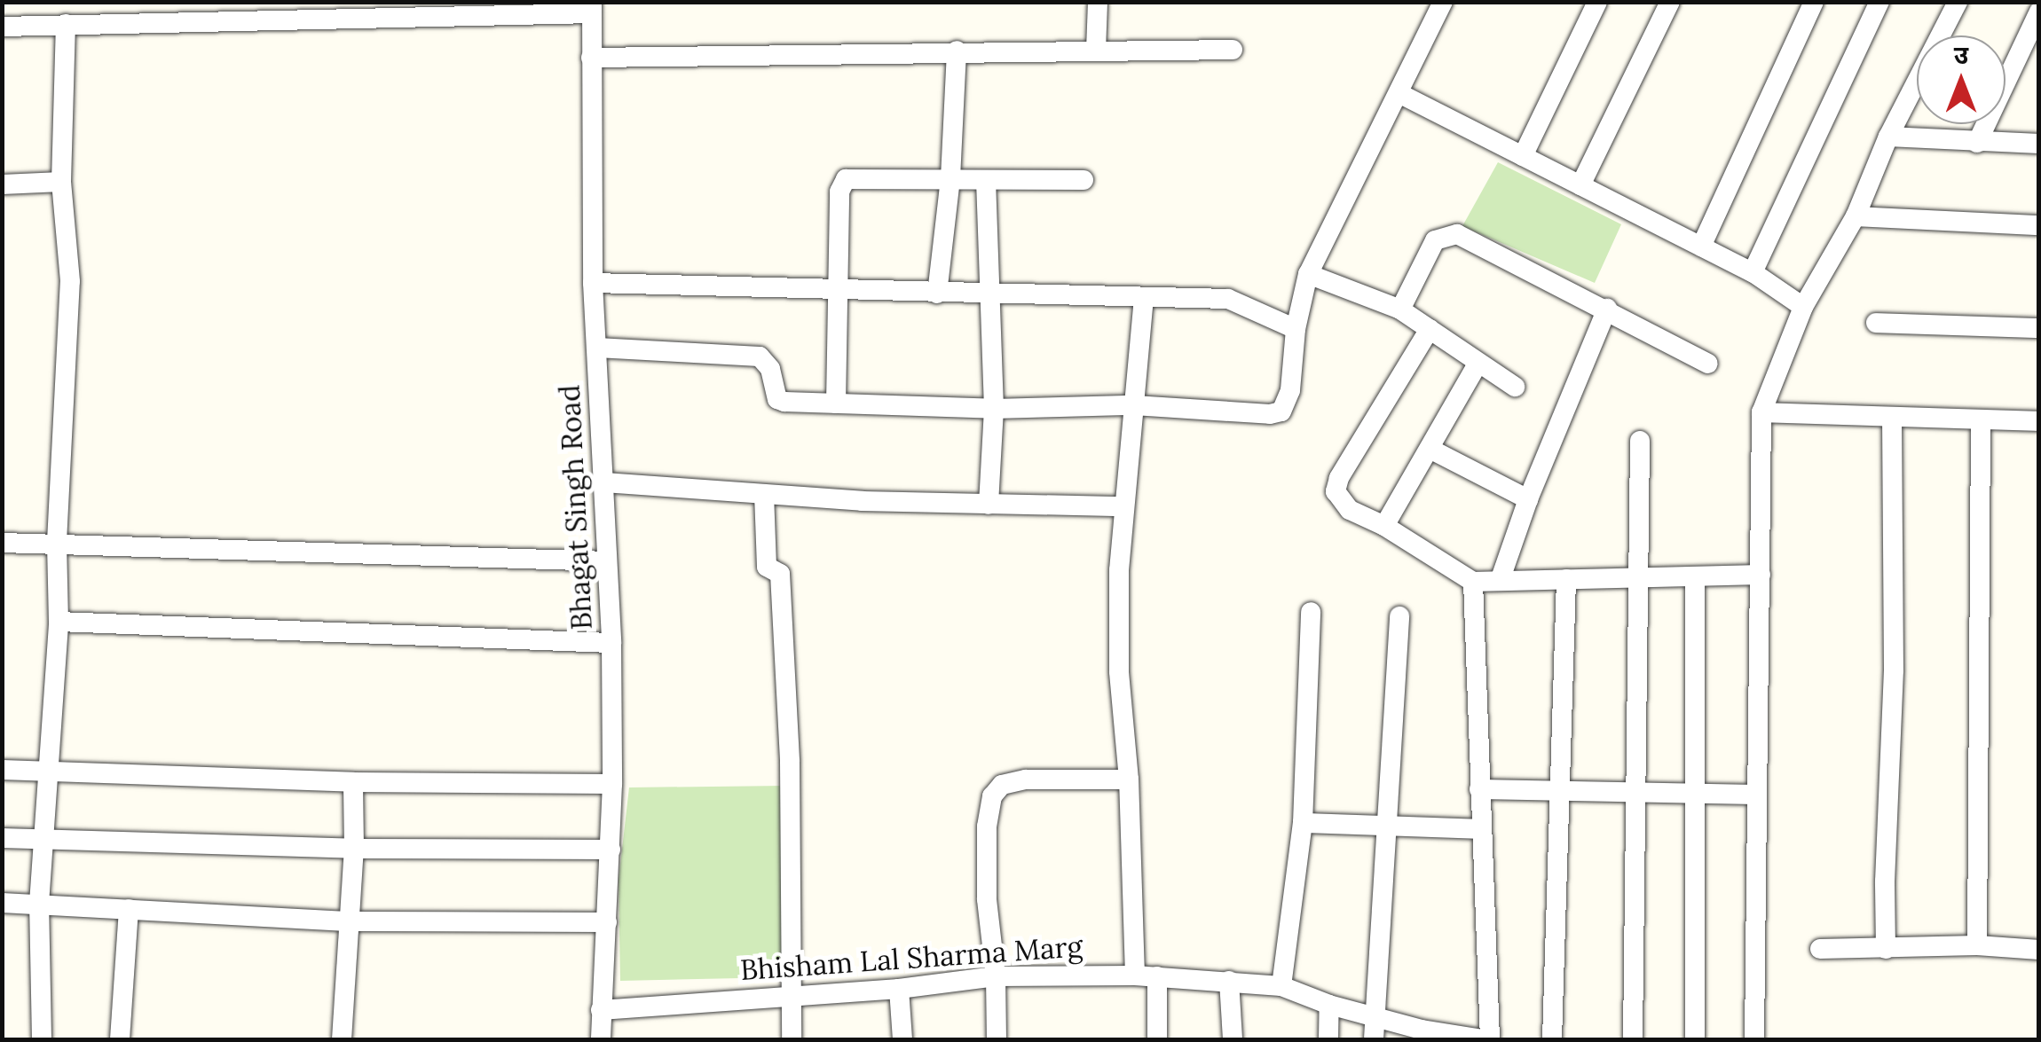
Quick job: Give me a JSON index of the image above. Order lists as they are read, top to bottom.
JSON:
{
  "streets": {
    "street": ["Bhagat Singh Road", "Bhisham Lal Sharma Marg"]
  },
  "crossings": [
    ["Bhagat Singh Road", "Bhisham Lal Sharma Marg"]
  ],
  "north": "top"
}
